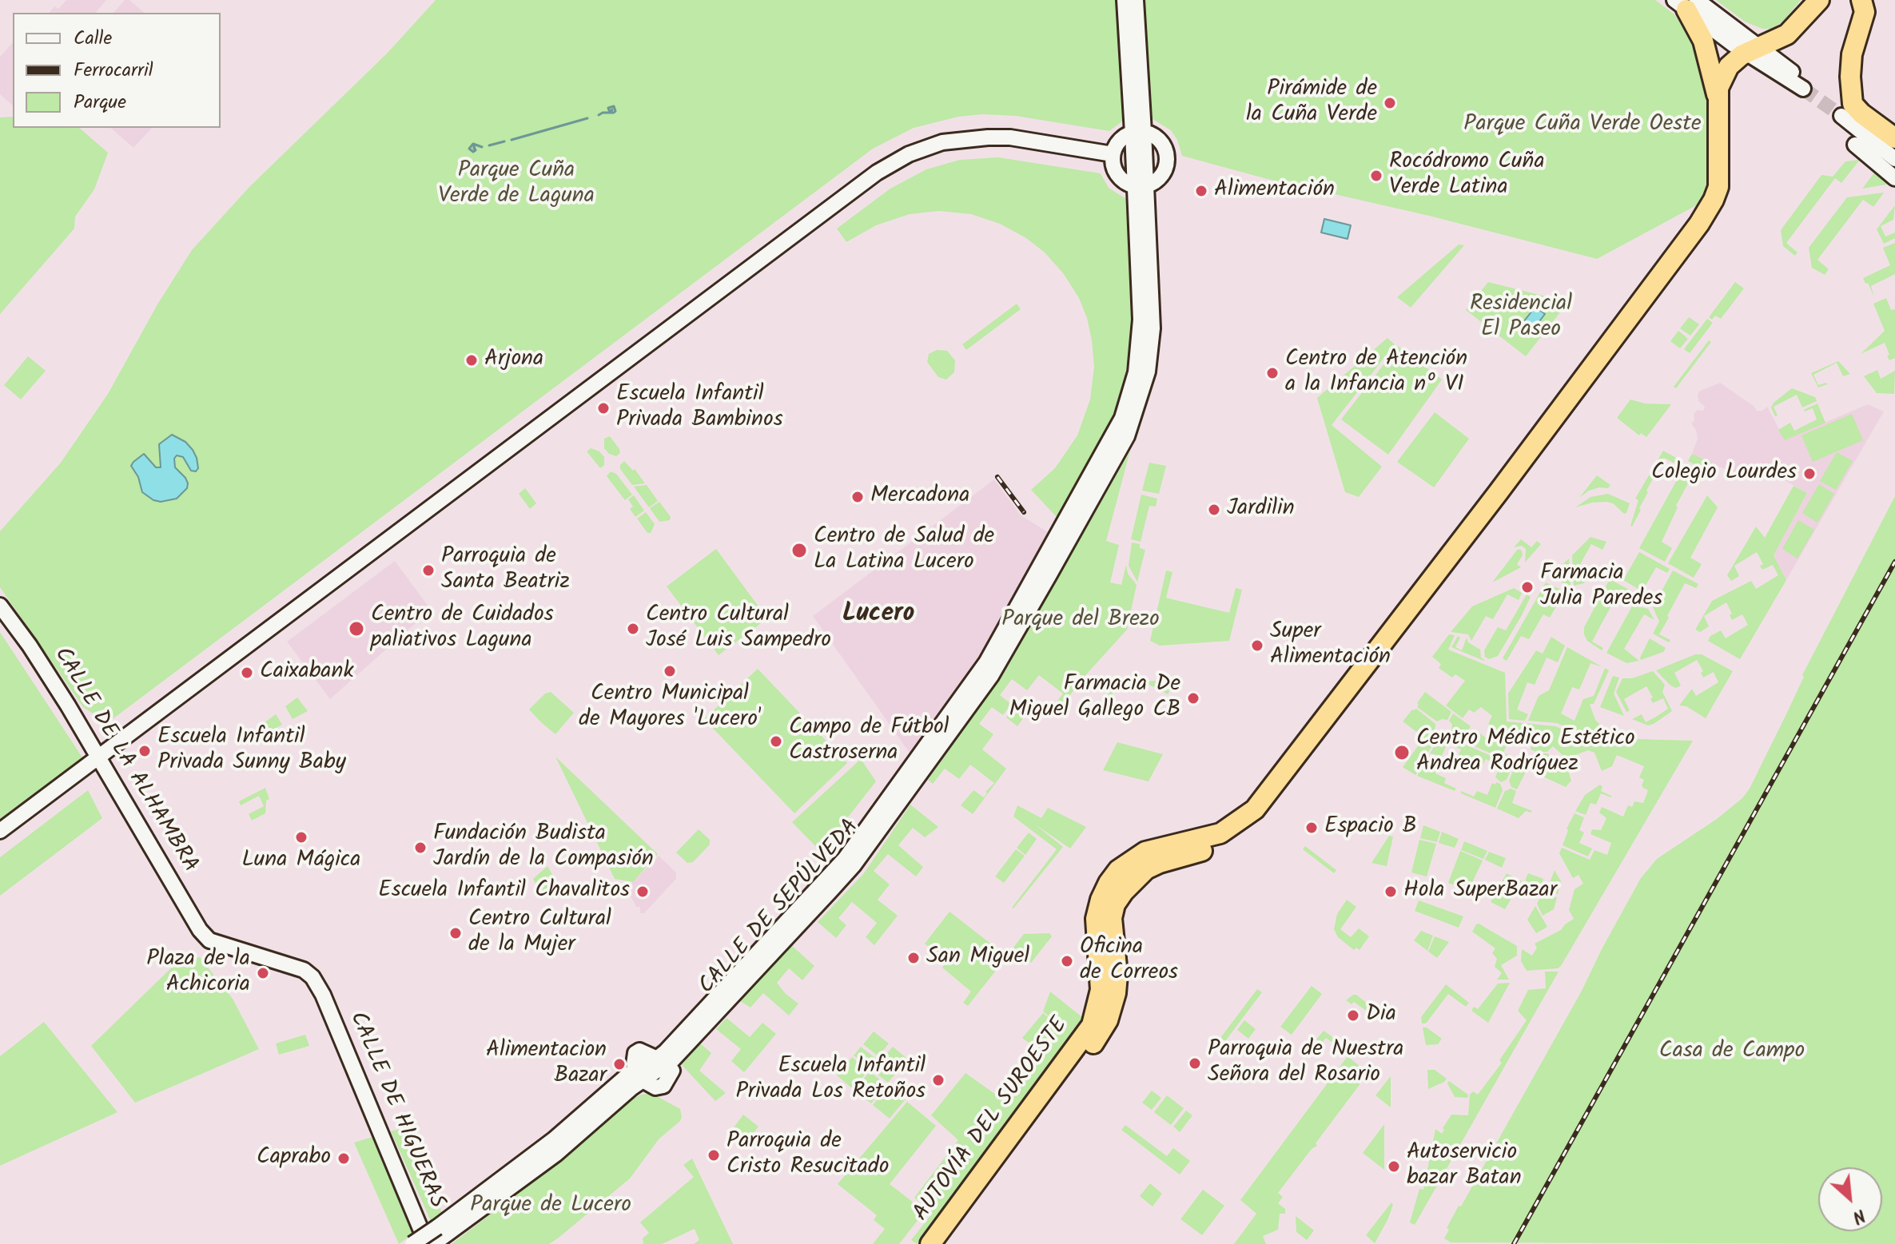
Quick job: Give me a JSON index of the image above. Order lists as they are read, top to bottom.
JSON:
{
  "streets": {
    "highway": ["AUTOVÍA DEL SUROESTE"],
    "street": ["CALLE DE LA ALHAMBRA", "CALLE DE SEPÚLVEDA", "CALLE DE HIGUERAS"]
  },
  "crossings": [
    ["CALLE DE LA ALHAMBRA", "CALLE DE HIGUERAS"]
  ],
  "districts": ["Lucero"],
  "parks": [
    "Parque Cuña Verde Oeste",
    "Parque Cuña Verde de Laguna",
    "Residencial El Paseo",
    "Parque del Brezo",
    "Casa de Campo",
    "Parque de Lucero"
  ],
  "places": [
    "Pirámide de la Cuña Verde",
    "Rocódromo Cuña Verde Latina",
    "Alimentación",
    "Arjona",
    "Centro de Atención a la Infancia nº VI",
    "Escuela Infantil Privada Bambinos",
    "Colegio Lourdes",
    "Mercadona",
    "Jardilin",
    "Centro de Salud de La Latina Lucero",
    "Parroquia de Santa Beatriz",
    "Farmacia Julia Paredes",
    "Centro de Cuidados paliativos Laguna",
    "Centro Cultural José Luis Sampedro",
    "Super Alimentación",
    "Centro Municipal de Mayores 'Lucero'",
    "Caixabank",
    "Farmacia De Miguel Gallego CB",
    "Campo de Fútbol Castroserna",
    "Escuela Infantil Privada Sunny Baby",
    "Centro Médico Estético Andrea Rodríguez",
    "Espacio B",
    "Luna Mágica",
    "Fundación Budista Jardín de la Compasión",
    "Escuela Infantil Chavalitos",
    "Hola SuperBazar",
    "Centro Cultural de la Mujer",
    "San Miguel",
    "Oficina de Correos",
    "Plaza de la Achicoria",
    "Dia",
    "Parroquia de Nuestra Señora del Rosario",
    "Alimentacion Bazar",
    "Escuela Infantil Privada Los Retoños",
    "Parroquia de Cristo Resucitado",
    "Caprabo",
    "Autoservicio bazar Batan"
  ],
  "legend": ["Calle", "Ferrocarril", "Parque"],
  "north": "bottom right"
}
